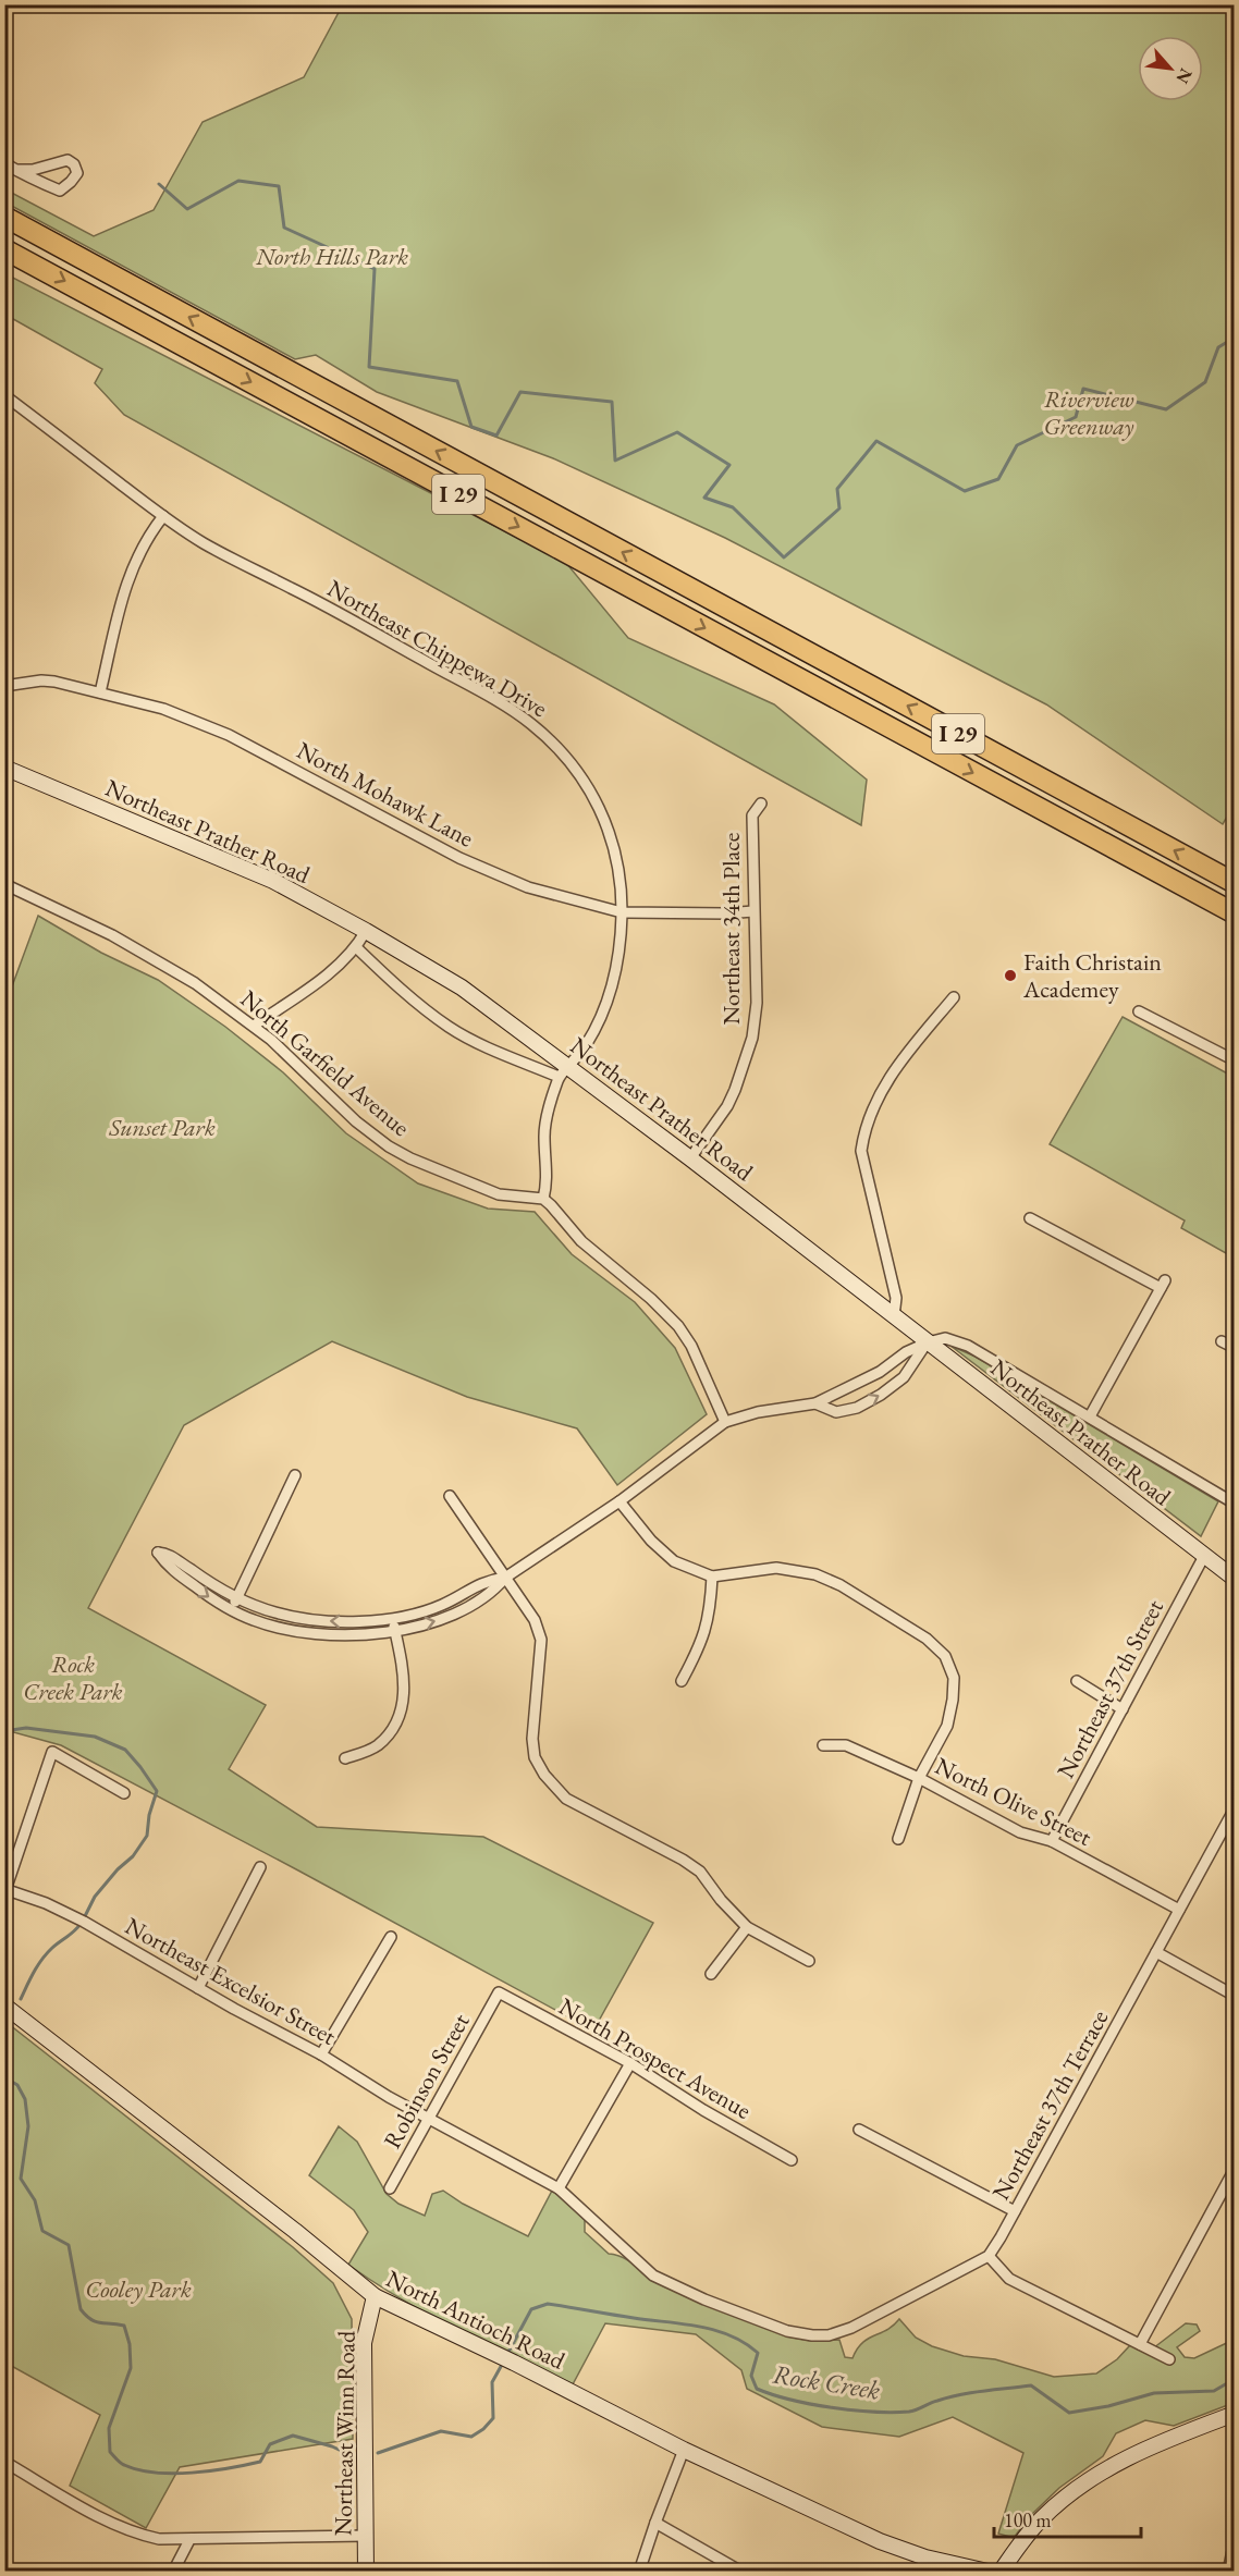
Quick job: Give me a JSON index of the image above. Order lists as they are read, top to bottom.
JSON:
{
  "streets": {
    "highway": ["I 29"],
    "main road": ["Northeast Prather Road", "North Antioch Road", "Northeast Winn Road"],
    "street": [
      "Northeast Chippewa Drive",
      "North Mohawk Lane",
      "Northeast 34th Place",
      "North Garfield Avenue",
      "Northeast 37th Street",
      "North Olive Street",
      "Northeast Excelsior Street",
      "North Prospect Avenue",
      "Robinson Street",
      "Northeast 37th Terrace"
    ]
  },
  "crossings": [
    ["Northeast Chippewa Drive", "North Mohawk Lane"],
    ["Northeast Chippewa Drive", "Northeast Prather Road"],
    ["North Mohawk Lane", "Northeast 34th Place"],
    ["Northeast Prather Road", "Northeast 34th Place"],
    ["Northeast Prather Road", "Northeast 37th Street"],
    ["Northeast 37th Street", "North Olive Street"],
    ["North Olive Street", "Northeast 37th Terrace"],
    ["Northeast Excelsior Street", "Robinson Street"],
    ["Northeast Excelsior Street", "Northeast 37th Terrace"],
    ["North Prospect Avenue", "Robinson Street"],
    ["North Antioch Road", "Northeast Winn Road"]
  ],
  "water": ["Rock Creek"],
  "parks": [
    "North Hills Park",
    "Riverview Greenway",
    "Sunset Park",
    "Rock Creek Park",
    "Cooley Park"
  ],
  "places": ["Faith Christain Academey"],
  "scale_bar": "100 m",
  "north": "bottom right"
}
